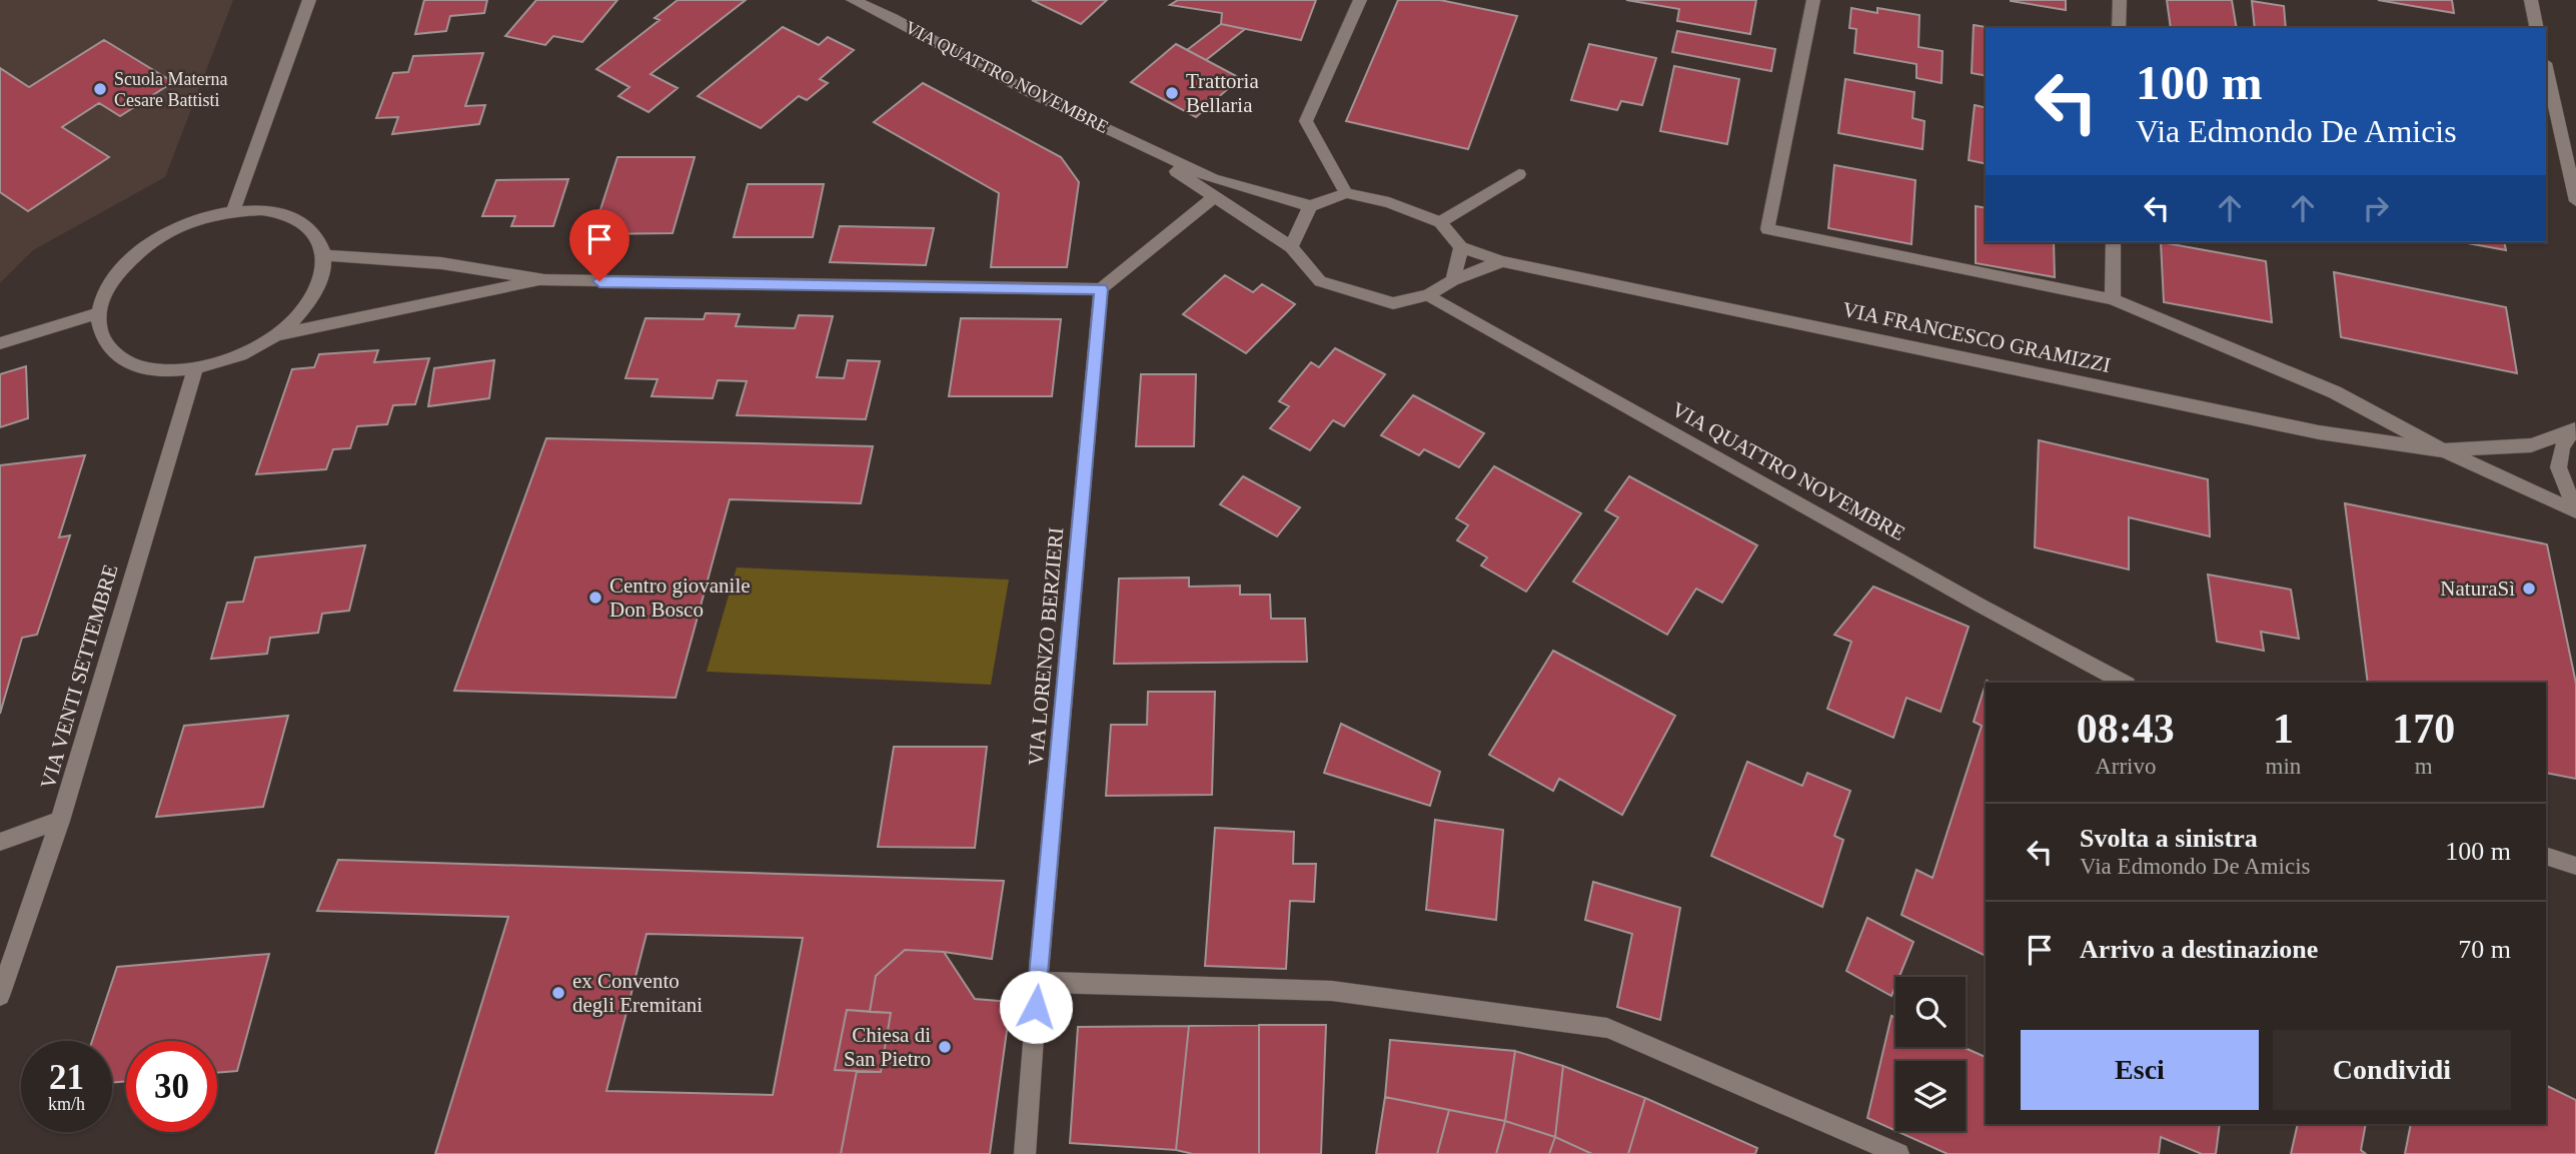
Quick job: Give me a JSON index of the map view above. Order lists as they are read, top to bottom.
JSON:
{
  "streets": {
    "street": [
      "VIA QUATTRO NOVEMBRE",
      "VIA FRANCESCO GRAMIZZI",
      "VIA LORENZO BERZIERI",
      "VIA VENTI SETTEMBRE"
    ]
  },
  "crossings": [
    ["VIA QUATTRO NOVEMBRE", "VIA FRANCESCO GRAMIZZI"]
  ],
  "places": [
    "Scuola Materna Cesare Battisti",
    "Trattoria Bellaria",
    "NaturaSì",
    "Centro giovanile Don Bosco",
    "ex Convento degli Eremitani",
    "Chiesa di San Pietro"
  ],
  "page": {
    "turn": ["100 m", "Via Edmondo De Amicis"],
    "eta": [
      "08:43",
      "Arrivo",
      "1",
      "min",
      "170",
      "m"
    ],
    "list": [
      {
        "name": "Svolta a sinistra",
        "note": "Via Edmondo De Amicis",
        "value": "100 m"
      },
      {
        "name": "Arrivo a destinazione",
        "value": "70 m"
      }
    ],
    "buttons": ["Esci", "Condividi"],
    "speed": "21 km/h",
    "limit": "30"
  }
}
